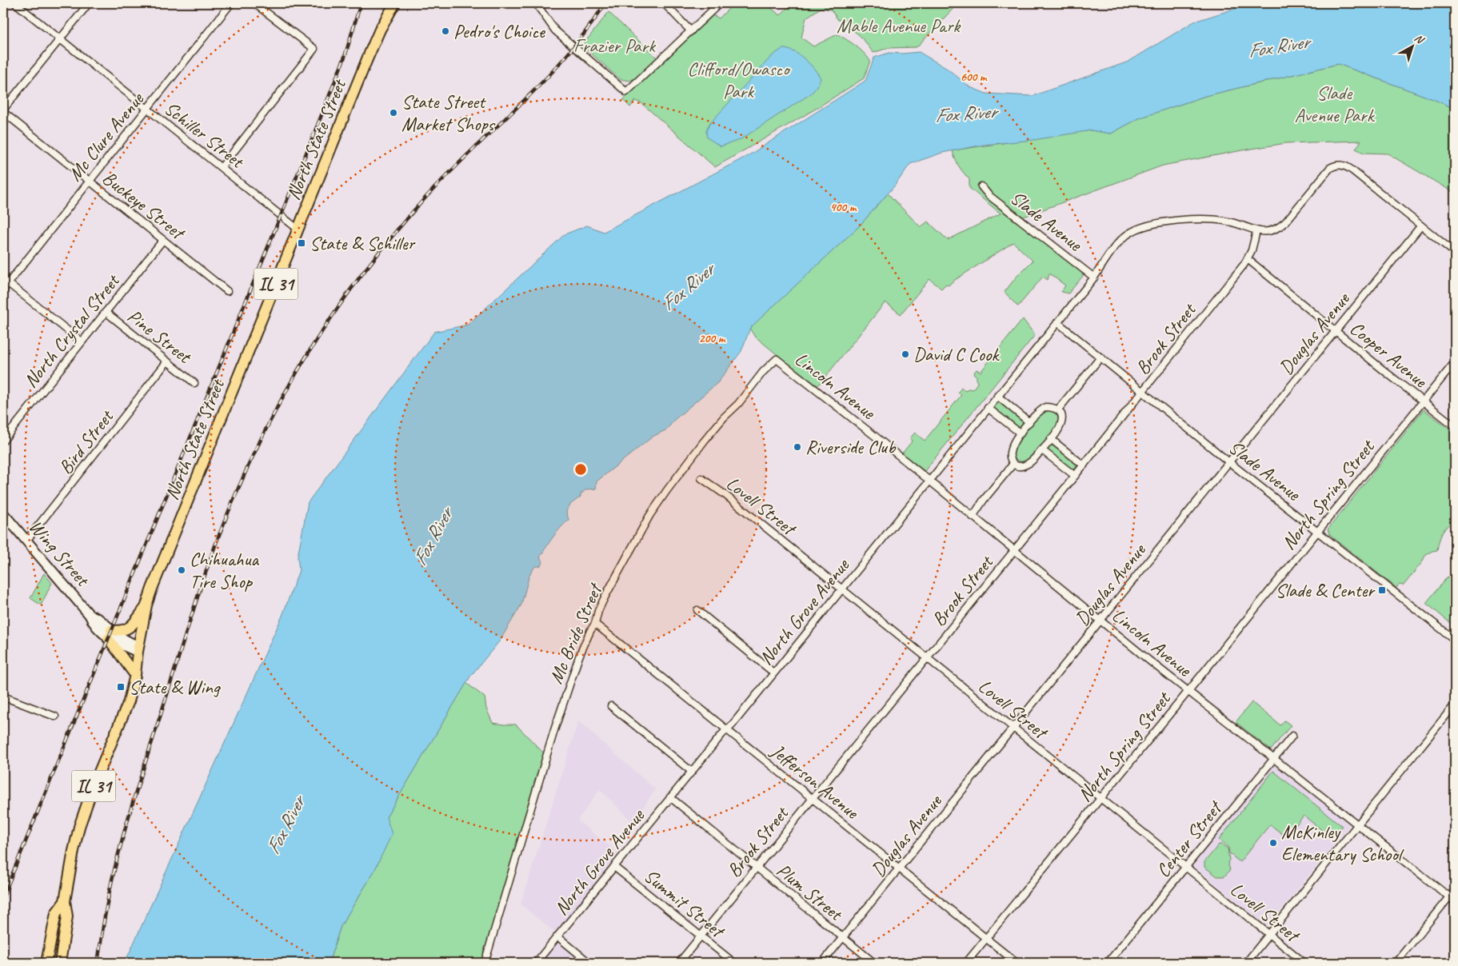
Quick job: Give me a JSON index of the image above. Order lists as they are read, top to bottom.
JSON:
{
  "streets": {
    "main road": ["North State Street", "IL 31"],
    "street": [
      "Schiller Street",
      "Mc Clure Avenue",
      "Buckeye Street",
      "Slade Avenue",
      "North Crystal Street",
      "Douglas Avenue",
      "Pine Street",
      "Brook Street",
      "Cooper Avenue",
      "Lincoln Avenue",
      "Bird Street",
      "North Spring Street",
      "Lovell Street",
      "Wing Street",
      "North Grove Avenue",
      "Mc Bride Street",
      "Jefferson Avenue",
      "Center Street",
      "Plum Street",
      "Summit Street"
    ]
  },
  "crossings": [
    ["Schiller Street", "Mc Clure Avenue"],
    ["Schiller Street", "North State Street"],
    ["Mc Clure Avenue", "Buckeye Street"],
    ["North State Street", "Wing Street"],
    ["Buckeye Street", "North Crystal Street"],
    ["Slade Avenue", "Douglas Avenue"],
    ["Slade Avenue", "Brook Street"],
    ["Slade Avenue", "North Spring Street"],
    ["Slade Avenue", "North Grove Avenue"],
    ["North Crystal Street", "Pine Street"],
    ["Douglas Avenue", "Cooper Avenue"],
    ["Douglas Avenue", "Lincoln Avenue"],
    ["Douglas Avenue", "Lovell Street"],
    ["Douglas Avenue", "Jefferson Avenue"],
    ["Douglas Avenue", "Plum Street"],
    ["Pine Street", "Bird Street"],
    ["Brook Street", "Cooper Avenue"],
    ["Brook Street", "Lincoln Avenue"],
    ["Brook Street", "Lovell Street"],
    ["Brook Street", "North Grove Avenue"],
    ["Brook Street", "Jefferson Avenue"],
    ["Brook Street", "Plum Street"],
    ["Brook Street", "Summit Street"],
    ["Cooper Avenue", "North Spring Street"],
    ["Lincoln Avenue", "North Spring Street"],
    ["Lincoln Avenue", "North Grove Avenue"],
    ["Lincoln Avenue", "Mc Bride Street"],
    ["Lincoln Avenue", "Center Street"],
    ["Bird Street", "Wing Street"],
    ["North Spring Street", "Lovell Street"],
    ["North Spring Street", "Jefferson Avenue"],
    ["Lovell Street", "North Grove Avenue"],
    ["Lovell Street", "Center Street"],
    ["North Grove Avenue", "Jefferson Avenue"],
    ["North Grove Avenue", "Plum Street"],
    ["North Grove Avenue", "Summit Street"],
    ["Mc Bride Street", "Jefferson Avenue"]
  ],
  "water": ["Fox River"],
  "parks": [
    "Mable Avenue Park",
    "Frazier Park",
    "Clifford/Owasco Park",
    "Slade Avenue Park"
  ],
  "places": {
    "other": [
      "Pedro's Choice",
      "State Street Market Shops",
      "David C Cook",
      "Riverside Club",
      "Chihuahua Tire Shop",
      "McKinley Elementary School"
    ],
    "transit": ["State & Schiller", "Slade & Center", "State & Wing"]
  },
  "north": "top right",
  "rings": ["600 m", "400 m", "200 m"]
}
